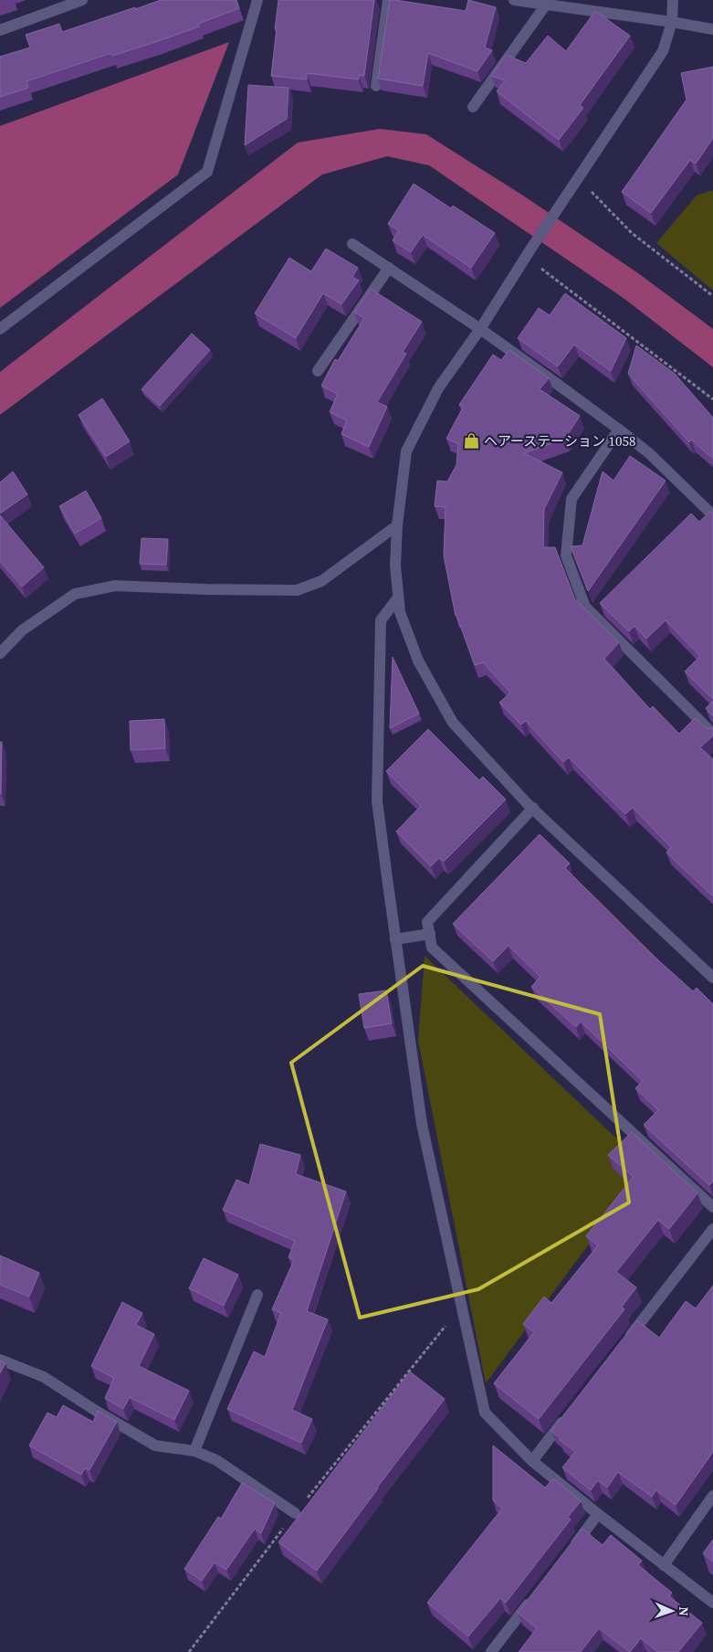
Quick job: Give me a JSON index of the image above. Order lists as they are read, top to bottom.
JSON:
{
  "places": {
    "shop": ["ヘアーステーション 1058"]
  },
  "north": "right"
}
